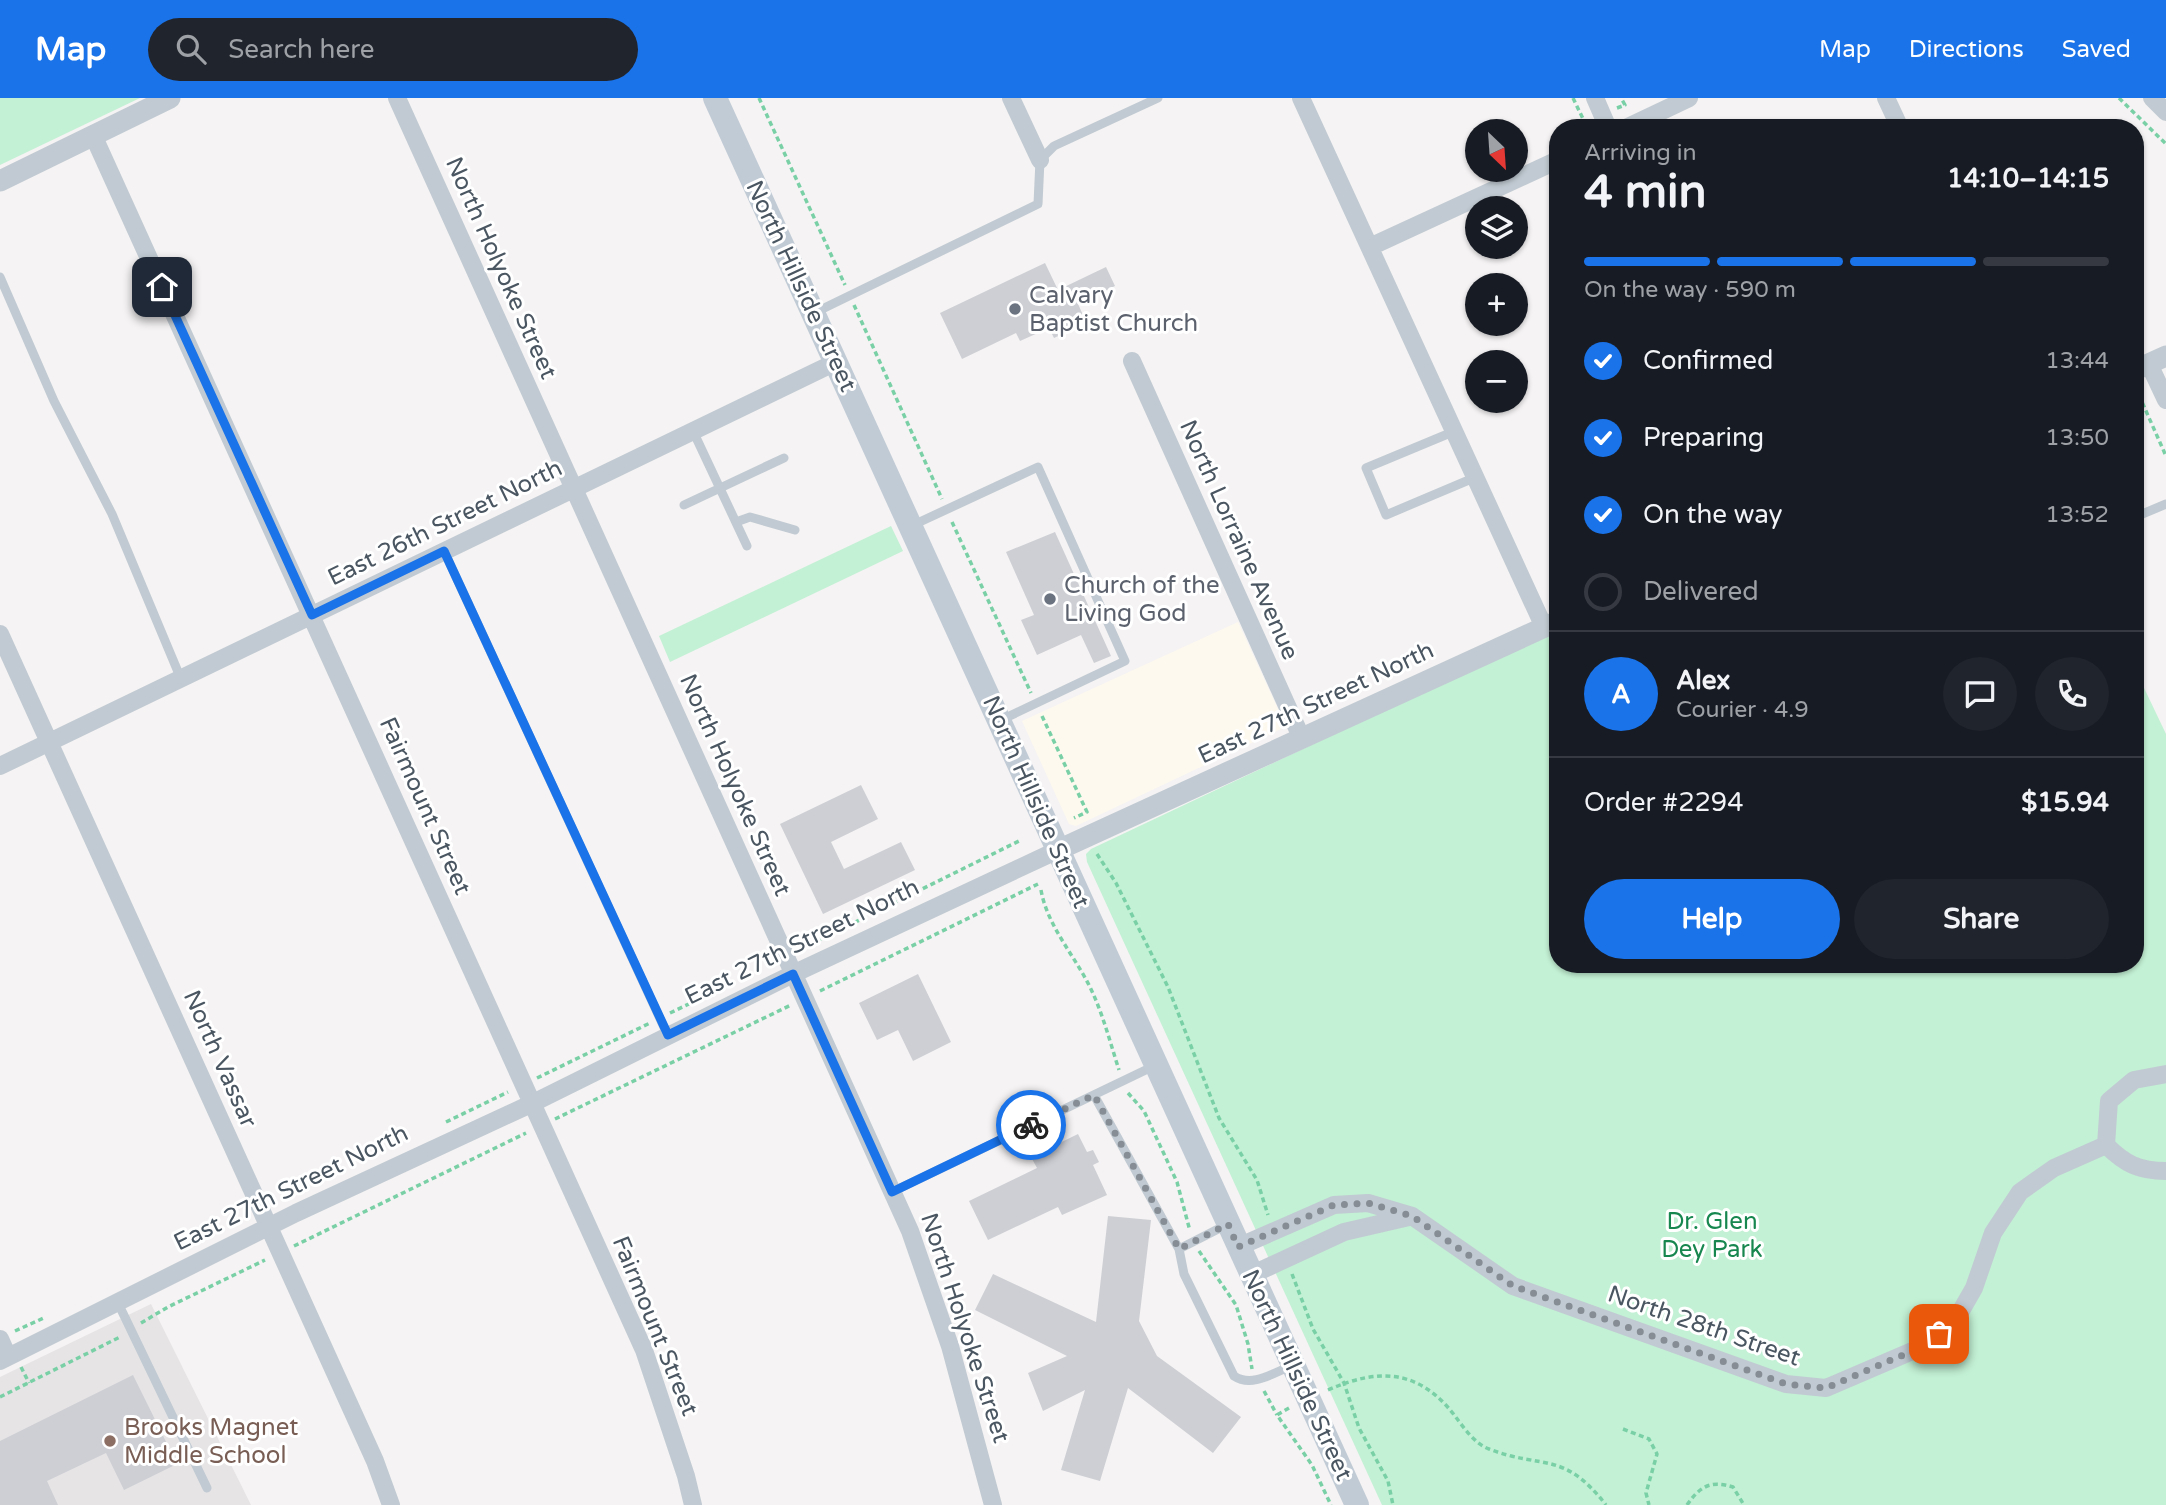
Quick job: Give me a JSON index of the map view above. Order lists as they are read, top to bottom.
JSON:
{
  "streets": {
    "main road": ["North Hillside Street"],
    "street": [
      "North Holyoke Street",
      "East 26th Street North",
      "North Lorraine Avenue",
      "East 27th Street North",
      "Fairmount Street",
      "North Vassar",
      "North 28th Street"
    ]
  },
  "crossings": [
    ["North Holyoke Street", "East 26th Street North"],
    ["North Holyoke Street", "East 27th Street North"],
    ["North Hillside Street", "East 26th Street North"],
    ["North Hillside Street", "East 27th Street North"],
    ["North Hillside Street", "North 28th Street"],
    ["East 26th Street North", "Fairmount Street"],
    ["East 26th Street North", "North Vassar"],
    ["North Lorraine Avenue", "East 27th Street North"],
    ["East 27th Street North", "Fairmount Street"],
    ["East 27th Street North", "North Vassar"]
  ],
  "parks": ["Dr. Glen Dey Park"],
  "places": ["Calvary Baptist Church", "Church of the Living God", "Brooks Magnet Middle School"],
  "north": "bottom right",
  "page": {
    "header": "Map",
    "search": "Search here",
    "nav": ["Map", "Directions", "Saved"],
    "map_buttons": ["+", "−"],
    "heading": ["4 min", "Arriving in", "14:10–14:15"],
    "panel": [
      "Alex",
      "Courier · 4.9",
      "Order #2294",
      "$15.94"
    ],
    "bar": "On the way · 590 m",
    "list": [
      ["Confirmed", "13:44"],
      ["Preparing", "13:50"],
      ["On the way", "13:52"],
      "Delivered"
    ],
    "round": "A",
    "buttons": ["Help", "Share"]
  }
}
